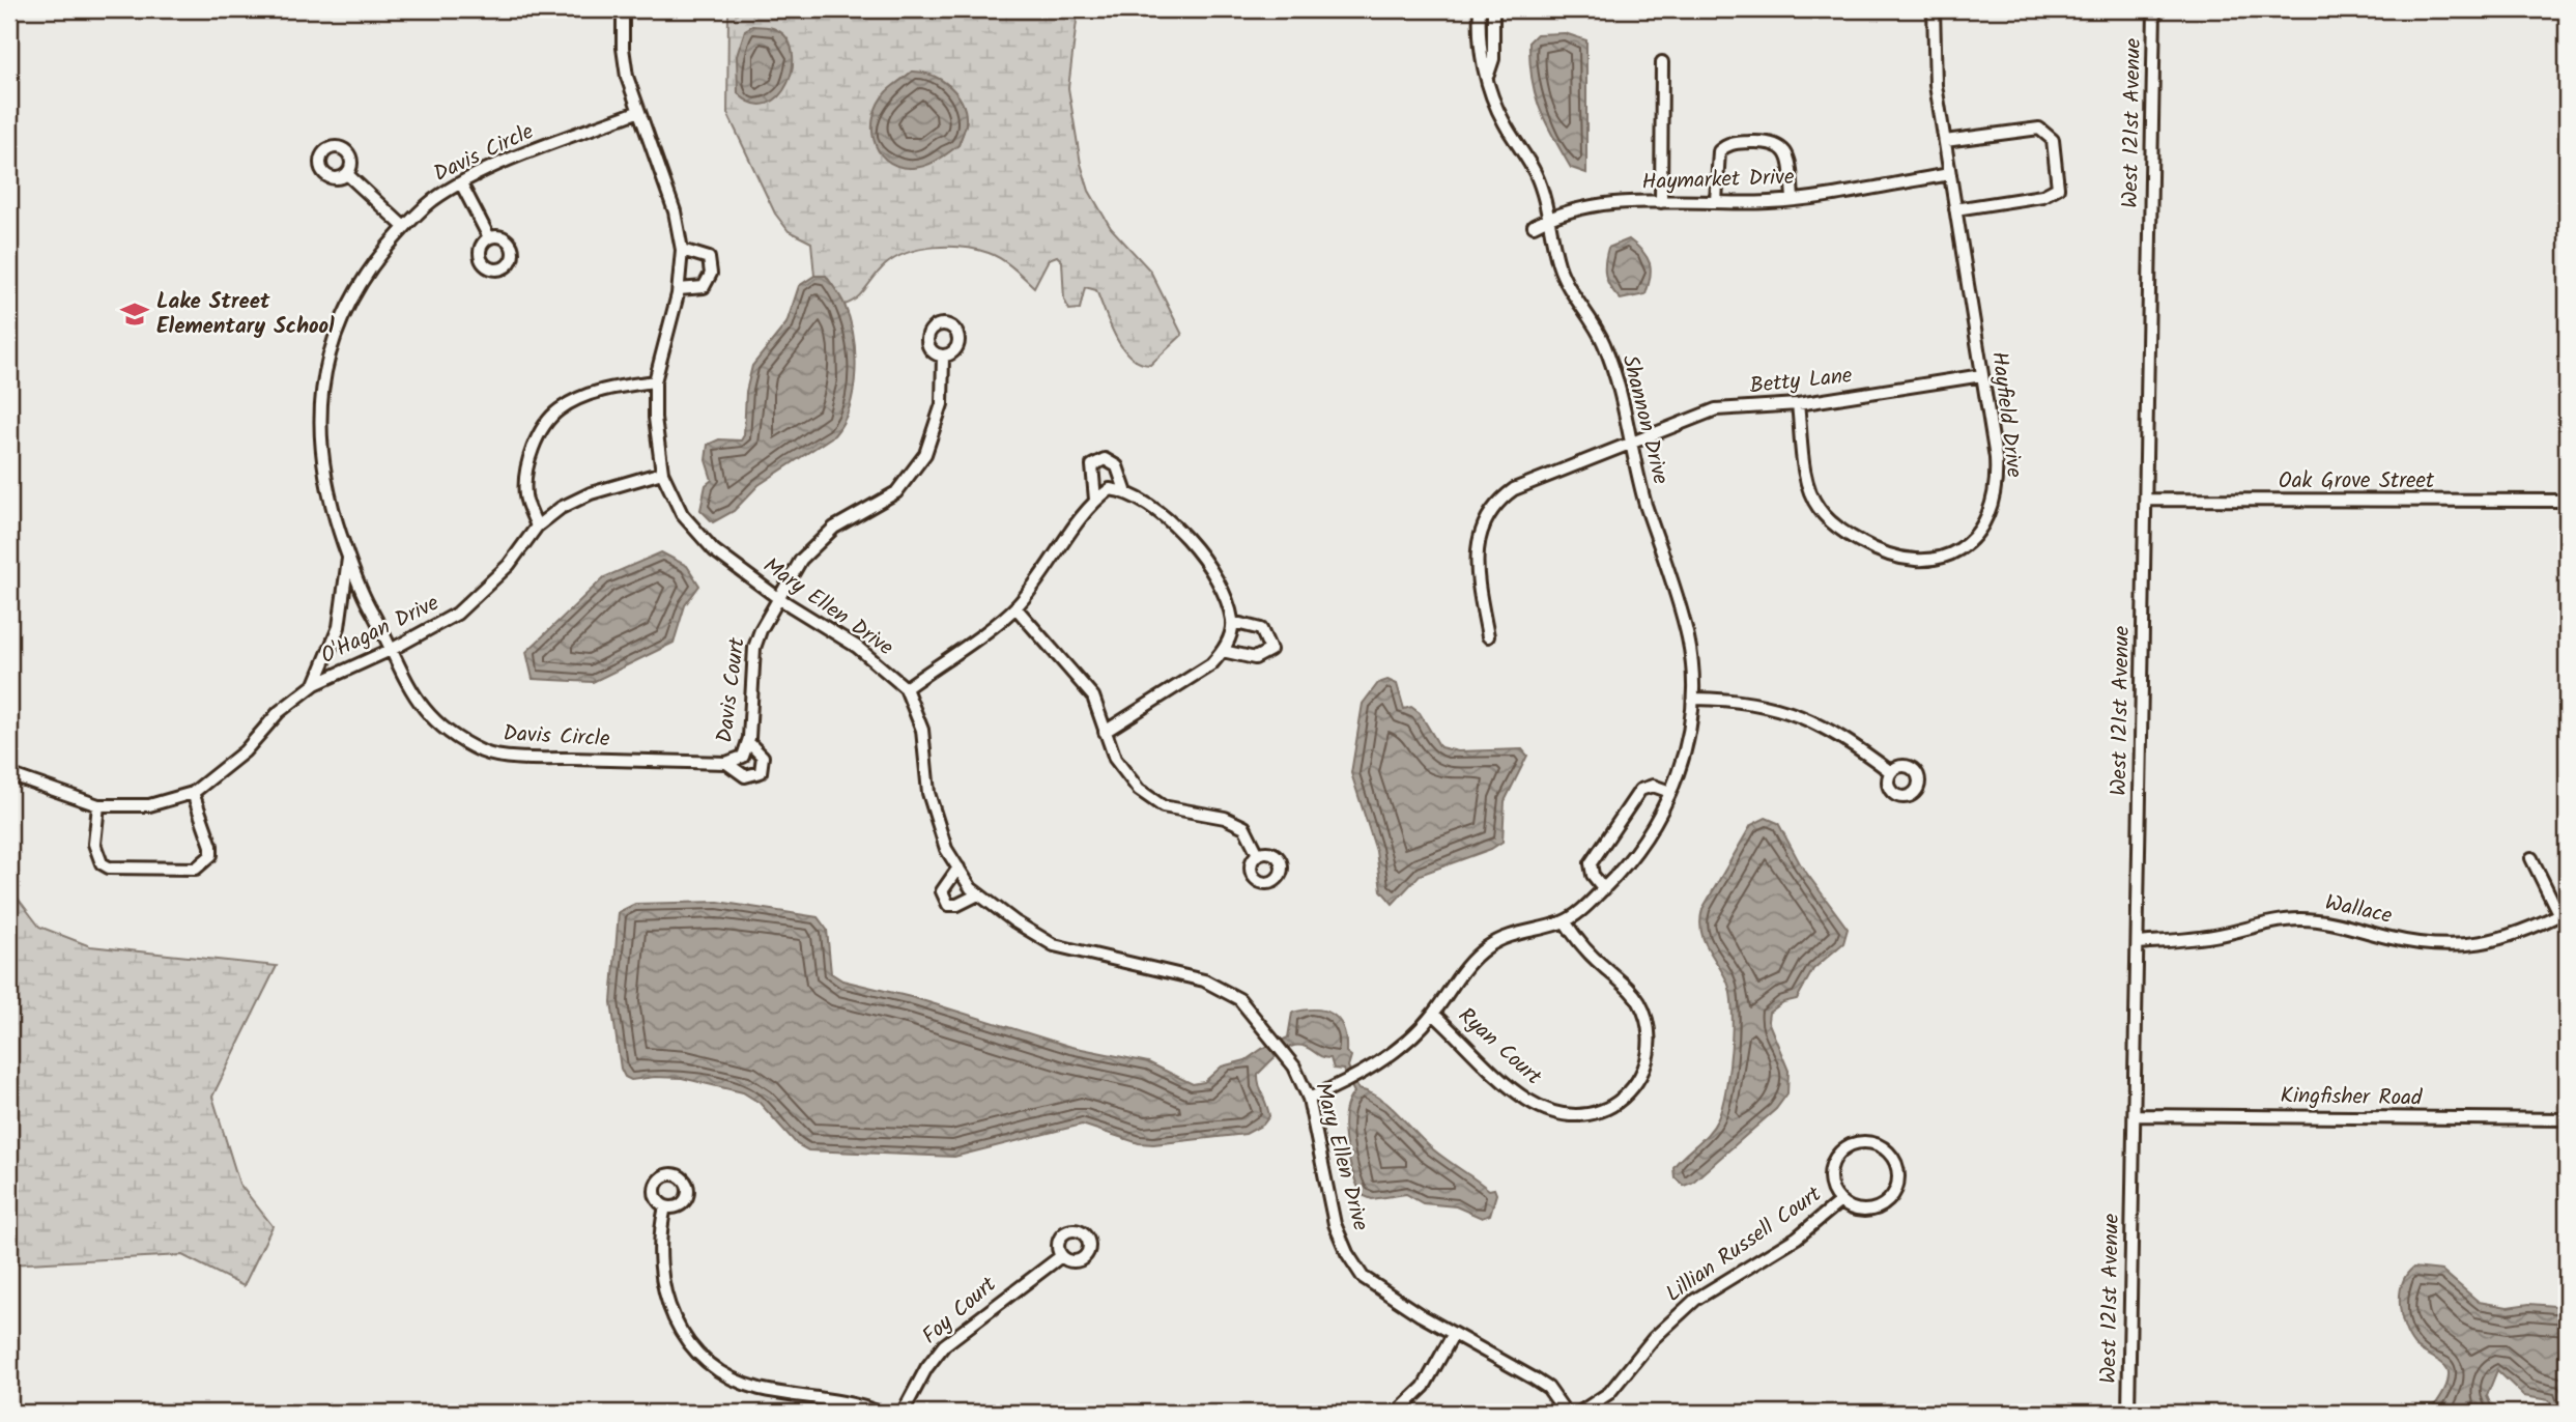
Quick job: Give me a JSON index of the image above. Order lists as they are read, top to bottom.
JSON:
{
  "streets": {
    "street": [
      "West 121st Avenue",
      "Davis Circle",
      "Haymarket Drive",
      "Betty Lane",
      "Hayfield Drive",
      "Shannon Drive",
      "Oak Grove Street",
      "Mary Ellen Drive",
      "O'Hagan Drive",
      "Davis Court",
      "Wallace",
      "Ryan Court",
      "Kingfisher Road",
      "Lillian Russell Court",
      "Foy Court"
    ]
  },
  "crossings": [
    ["West 121st Avenue", "Oak Grove Street"],
    ["West 121st Avenue", "Wallace"],
    ["West 121st Avenue", "Kingfisher Road"],
    ["Davis Circle", "Mary Ellen Drive"],
    ["Davis Circle", "O'Hagan Drive"],
    ["Davis Circle", "Davis Court"],
    ["Haymarket Drive", "Hayfield Drive"],
    ["Haymarket Drive", "Shannon Drive"],
    ["Betty Lane", "Hayfield Drive"],
    ["Betty Lane", "Shannon Drive"],
    ["Shannon Drive", "Mary Ellen Drive"],
    ["Shannon Drive", "Ryan Court"],
    ["Mary Ellen Drive", "O'Hagan Drive"],
    ["Mary Ellen Drive", "Davis Court"]
  ],
  "places": {
    "school or university": ["Lake Street Elementary School"]
  }
}
